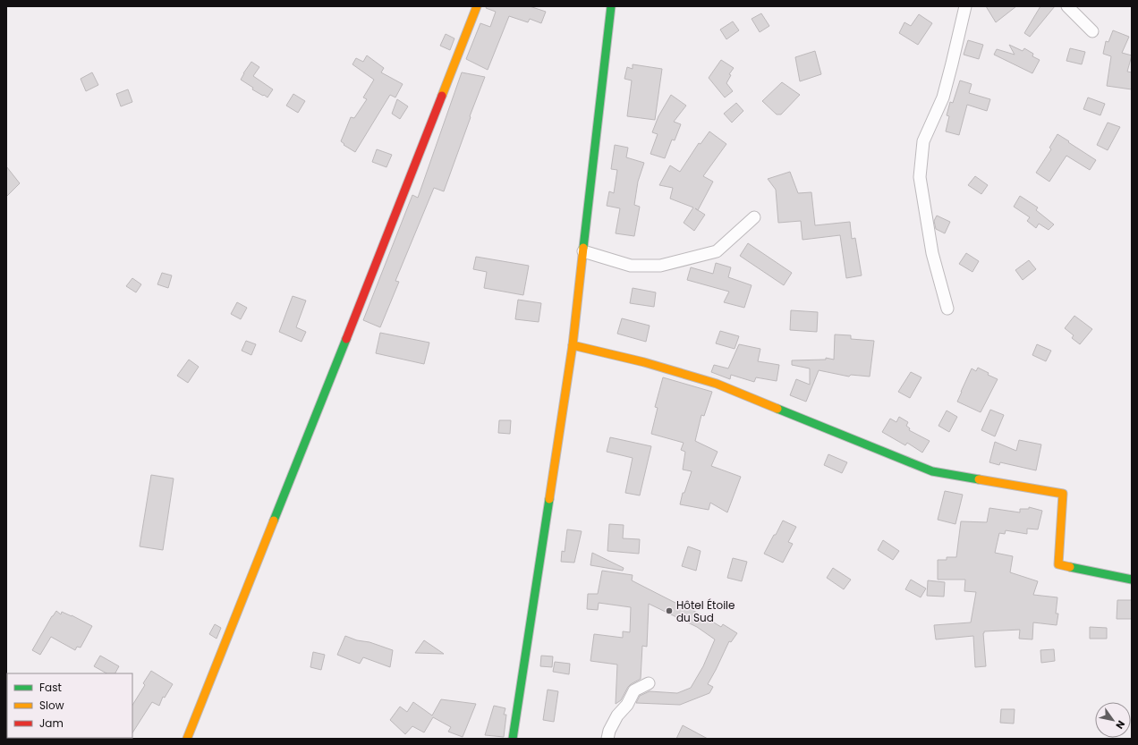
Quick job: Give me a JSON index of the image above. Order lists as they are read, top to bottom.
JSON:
{
  "places": ["Hôtel Étoile du Sud"],
  "legend": ["Fast", "Slow", "Jam"],
  "north": "bottom right"
}
